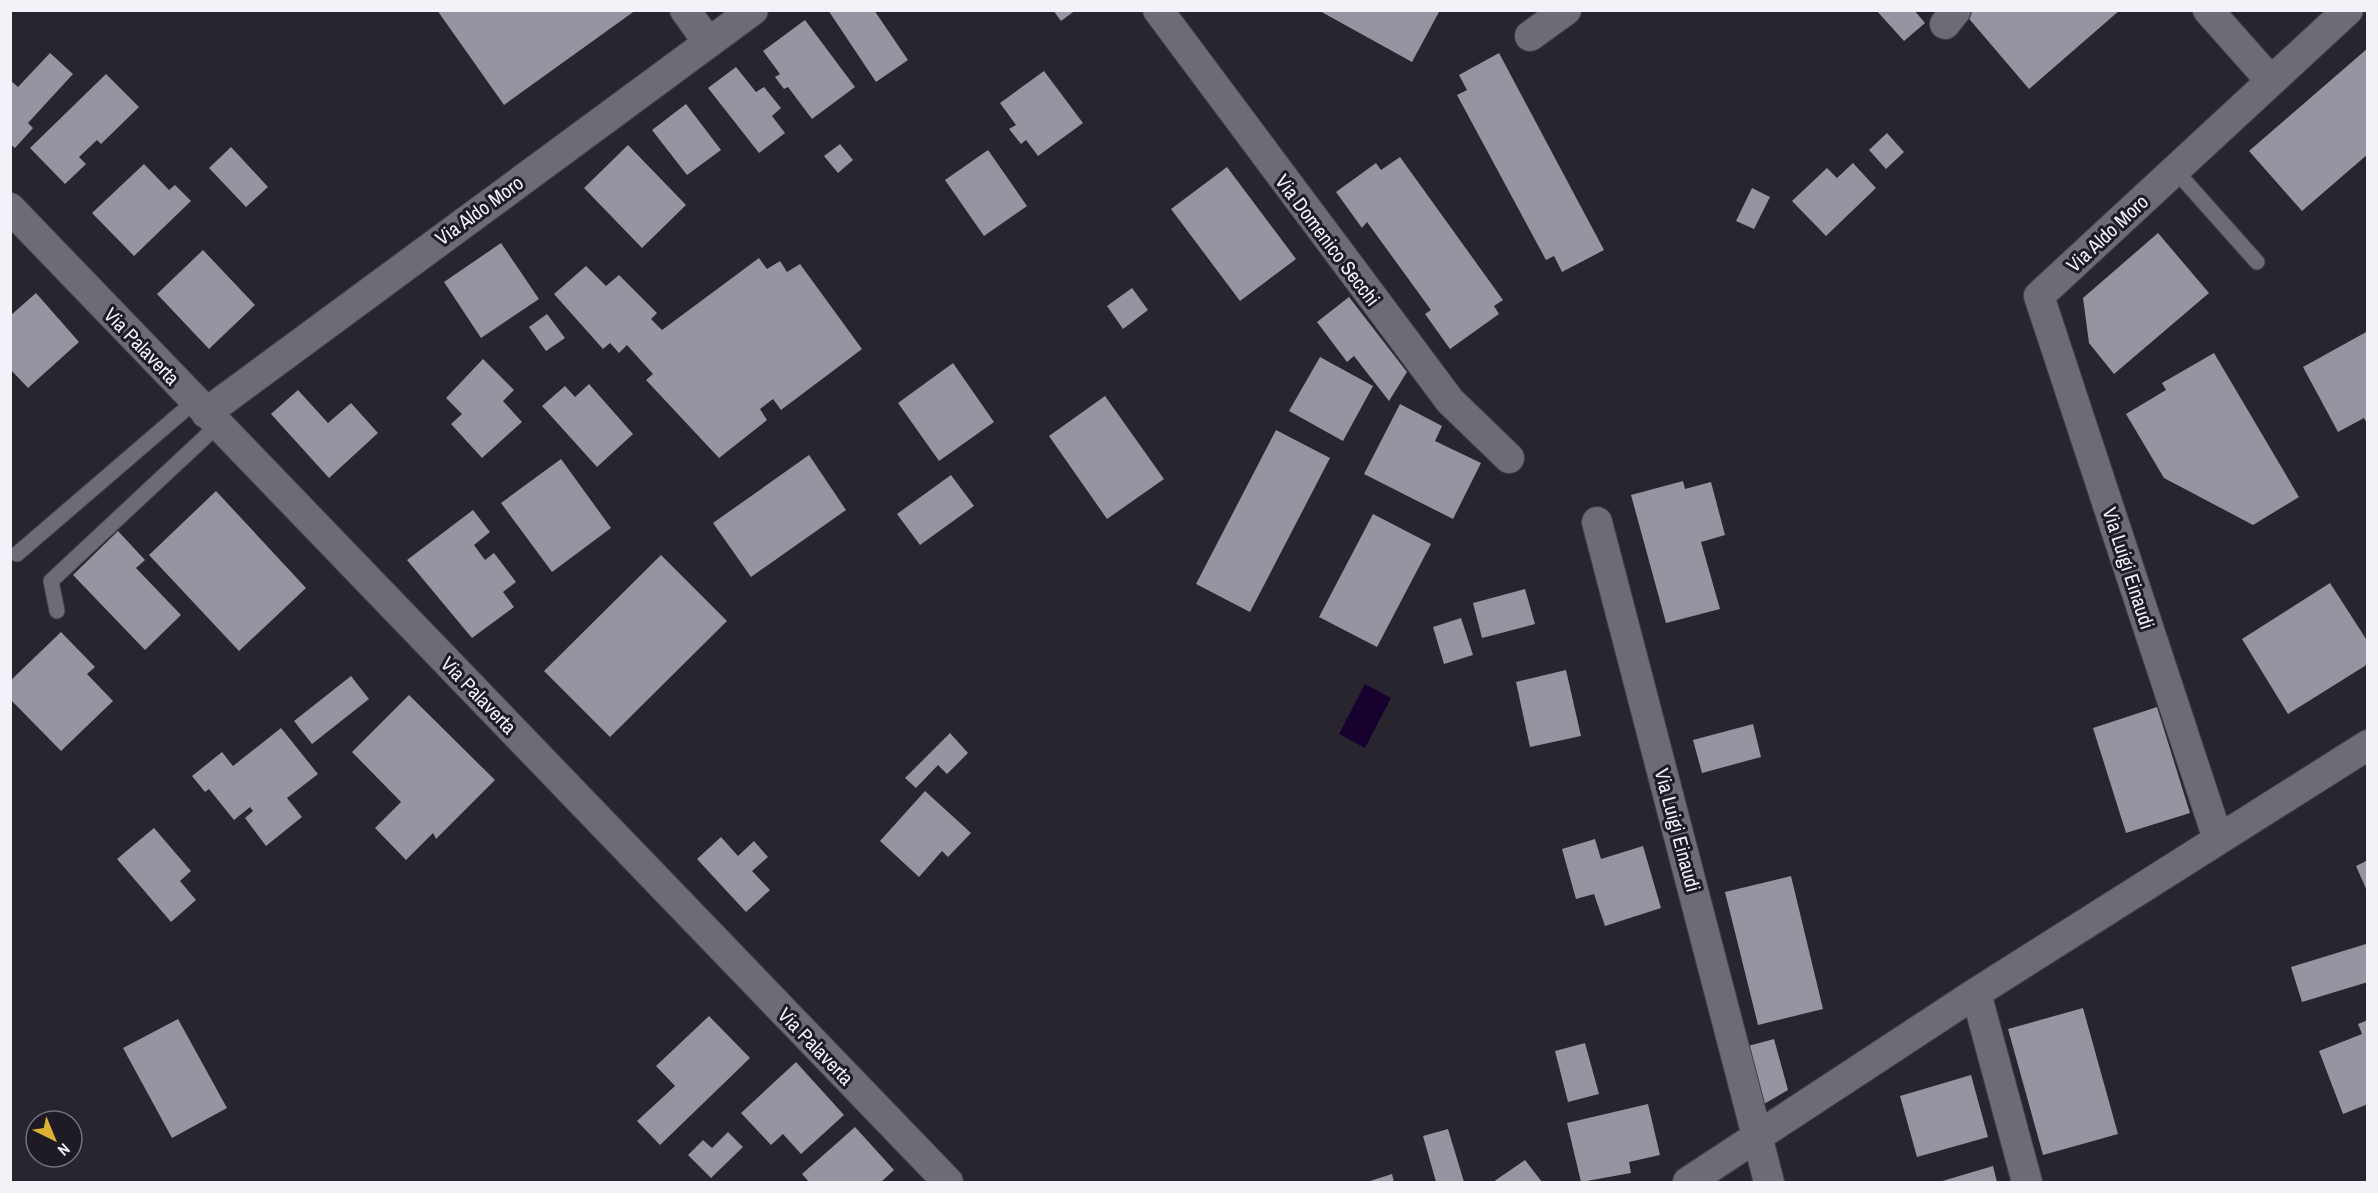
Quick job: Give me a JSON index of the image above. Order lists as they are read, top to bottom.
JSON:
{
  "streets": {
    "street": [
      "Via Aldo Moro",
      "Via Domenico Secchi",
      "Via Palaverta",
      "Via Luigi Einaudi"
    ]
  },
  "crossings": [
    ["Via Aldo Moro", "Via Palaverta"],
    ["Via Aldo Moro", "Via Luigi Einaudi"]
  ],
  "north": "bottom right"
}
